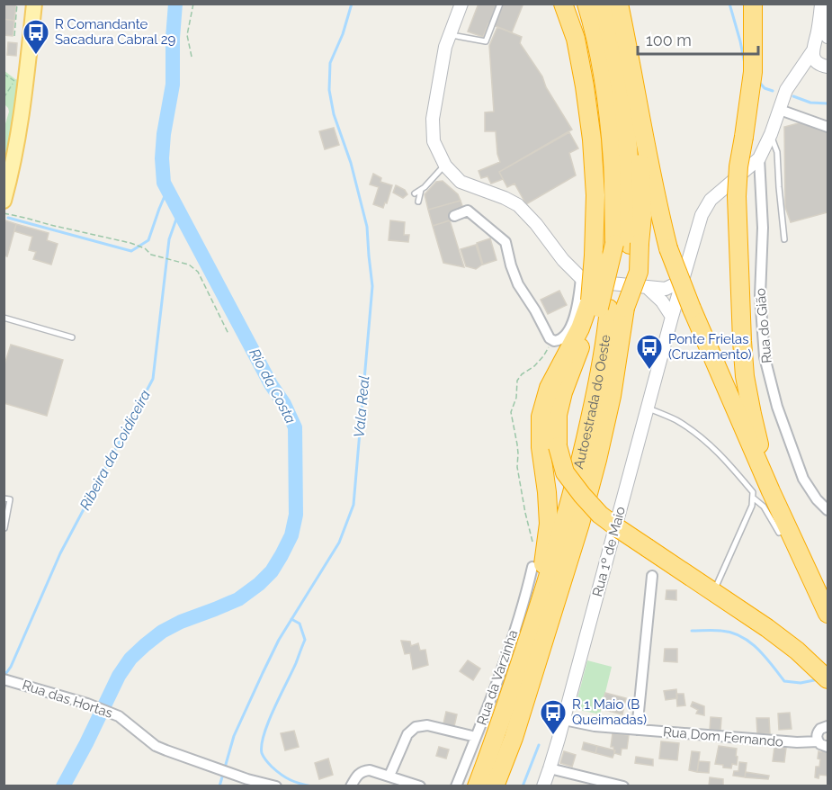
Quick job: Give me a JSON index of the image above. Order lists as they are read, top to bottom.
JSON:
{
  "streets": {
    "highway": ["Autoestrada do Oeste"],
    "street": [
      "Rua do Gião",
      "Rua 1º de Maio",
      "Rua da Varzinha",
      "Rua das Hortas",
      "Rua Dom Fernando"
    ]
  },
  "crossings": [
    ["Rua do Gião", "Rua 1º de Maio"],
    ["Rua 1º de Maio", "Rua Dom Fernando"]
  ],
  "water": ["Rio da Costa", "Vala Real", "Ribeira da Coidiceira"],
  "places": {
    "bus stop": ["R Comandante Sacadura Cabral 29", "Ponte Frielas (Cruzamento)", "R 1 Maio (B Queimadas)"]
  },
  "scale_bar": "100 m"
}
